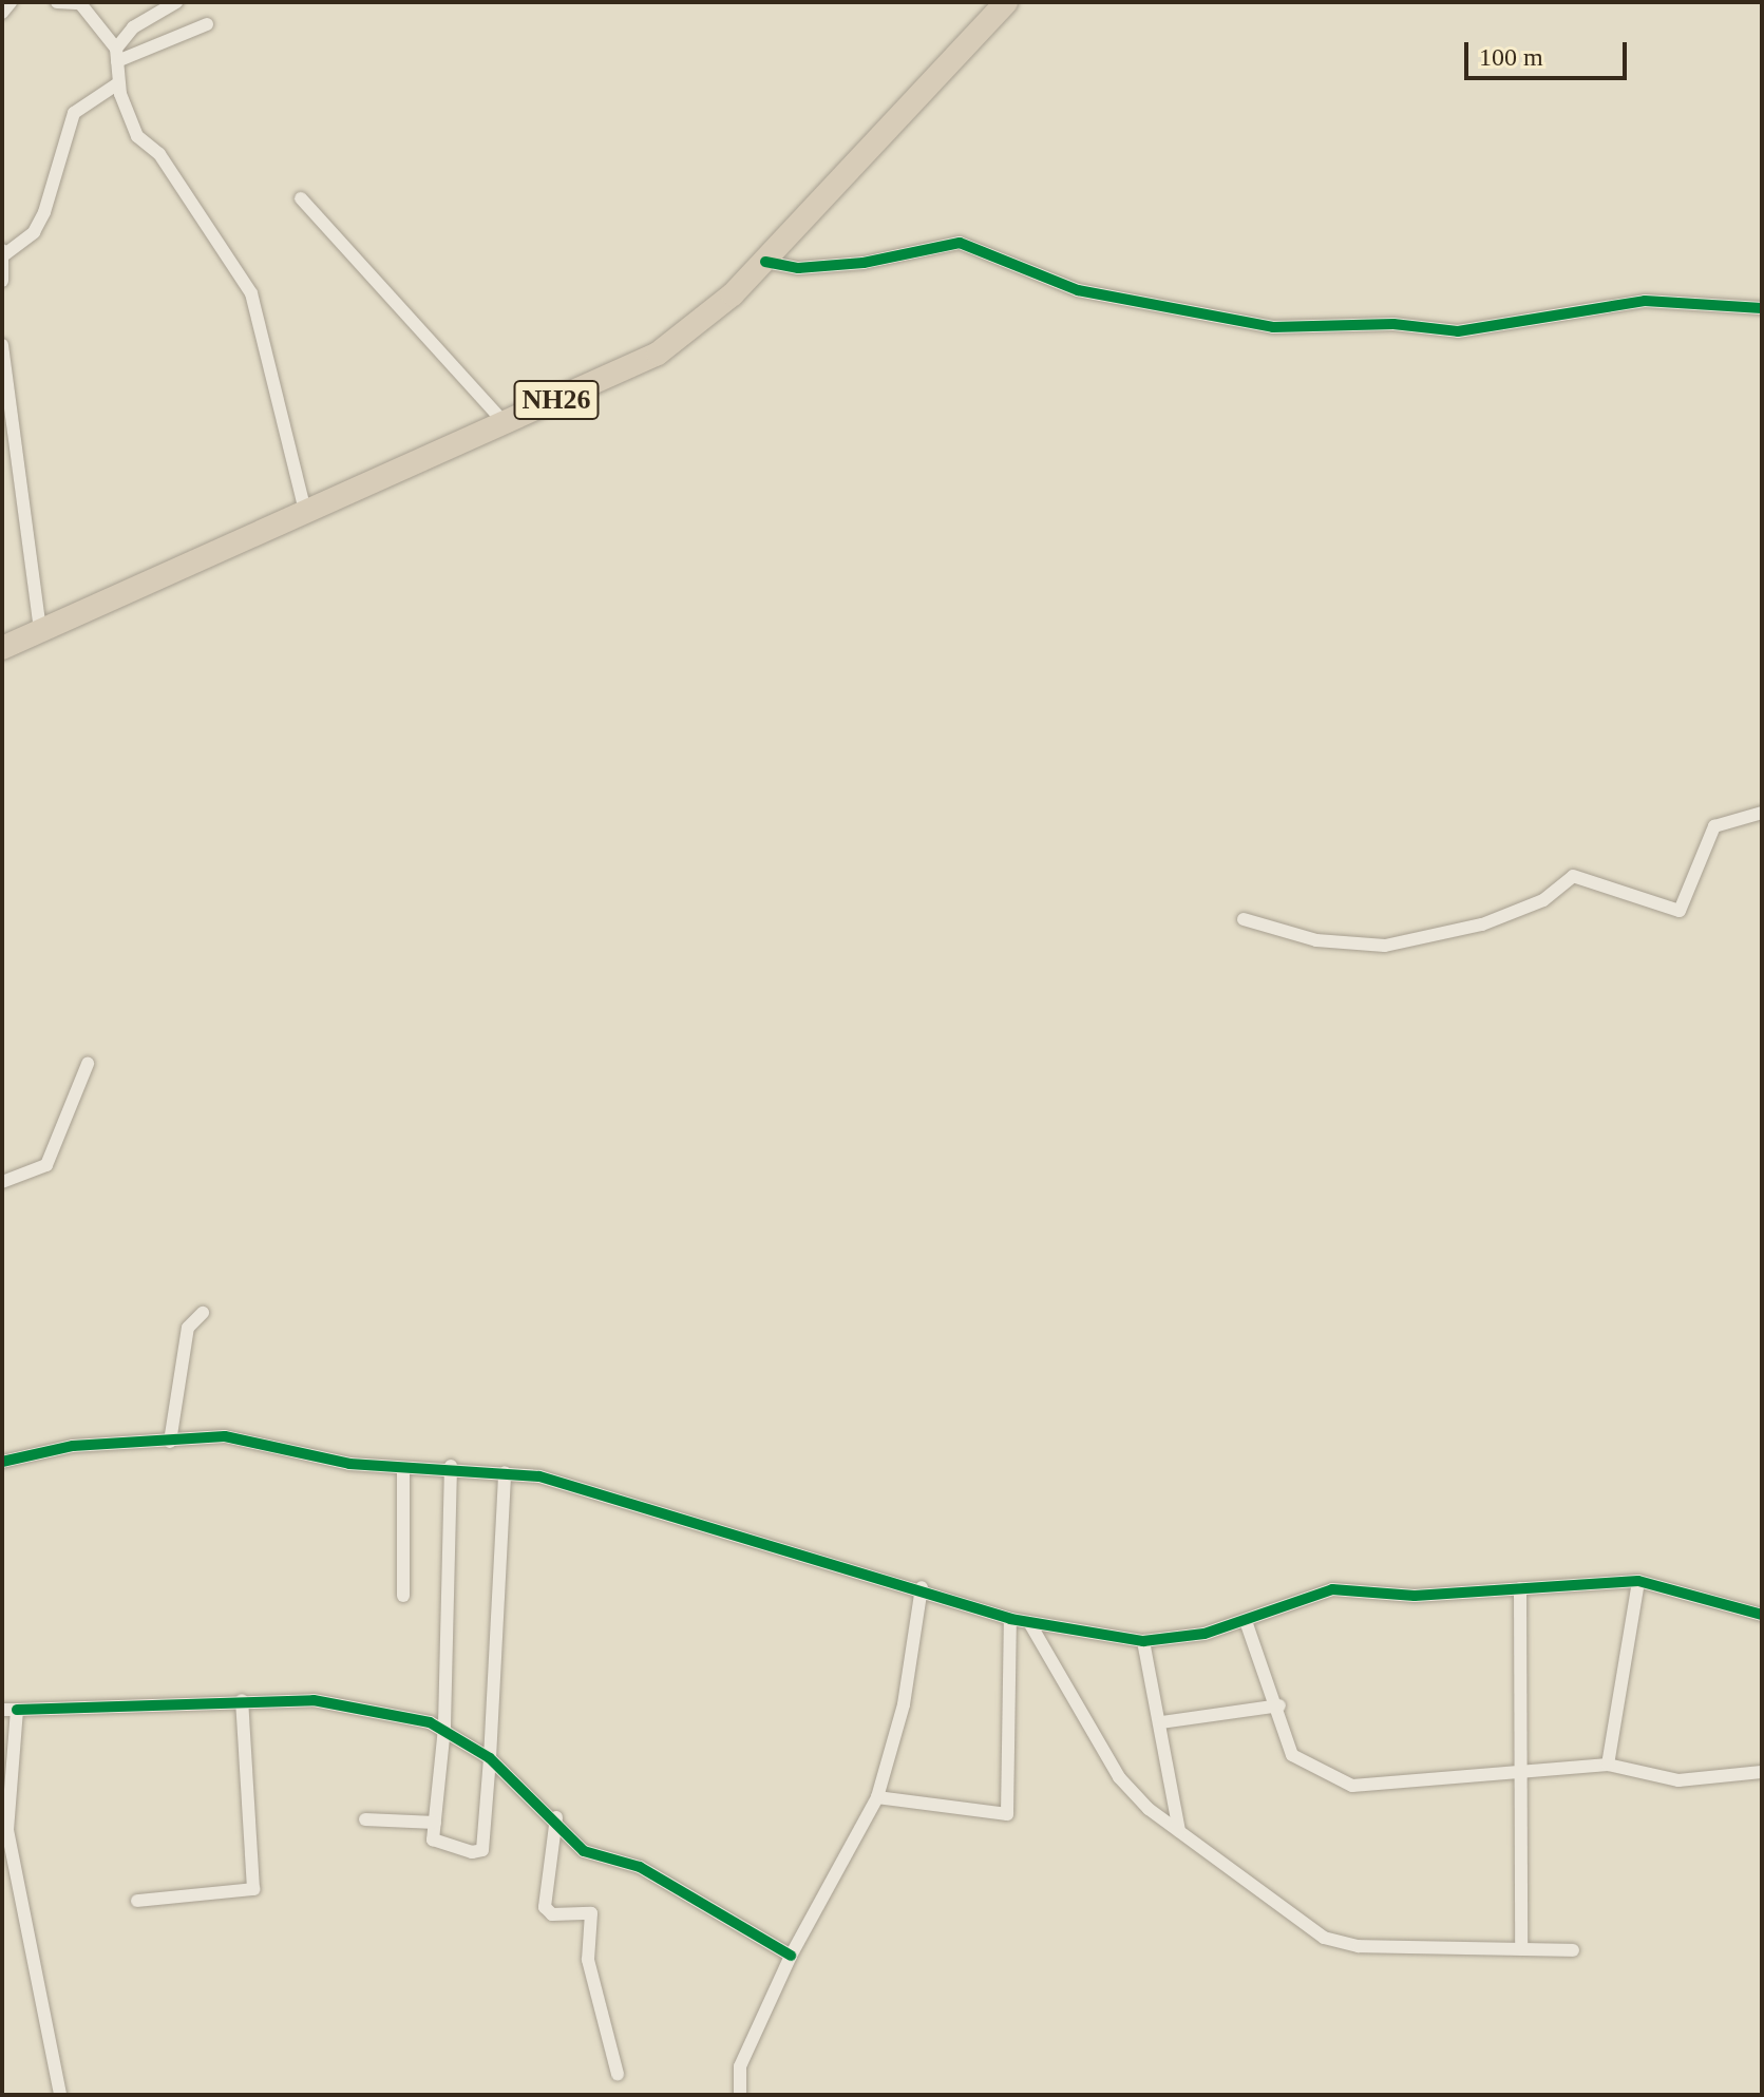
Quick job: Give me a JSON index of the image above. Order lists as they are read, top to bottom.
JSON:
{
  "streets": {
    "highway": ["NH26"]
  },
  "scale_bar": "100 m"
}
